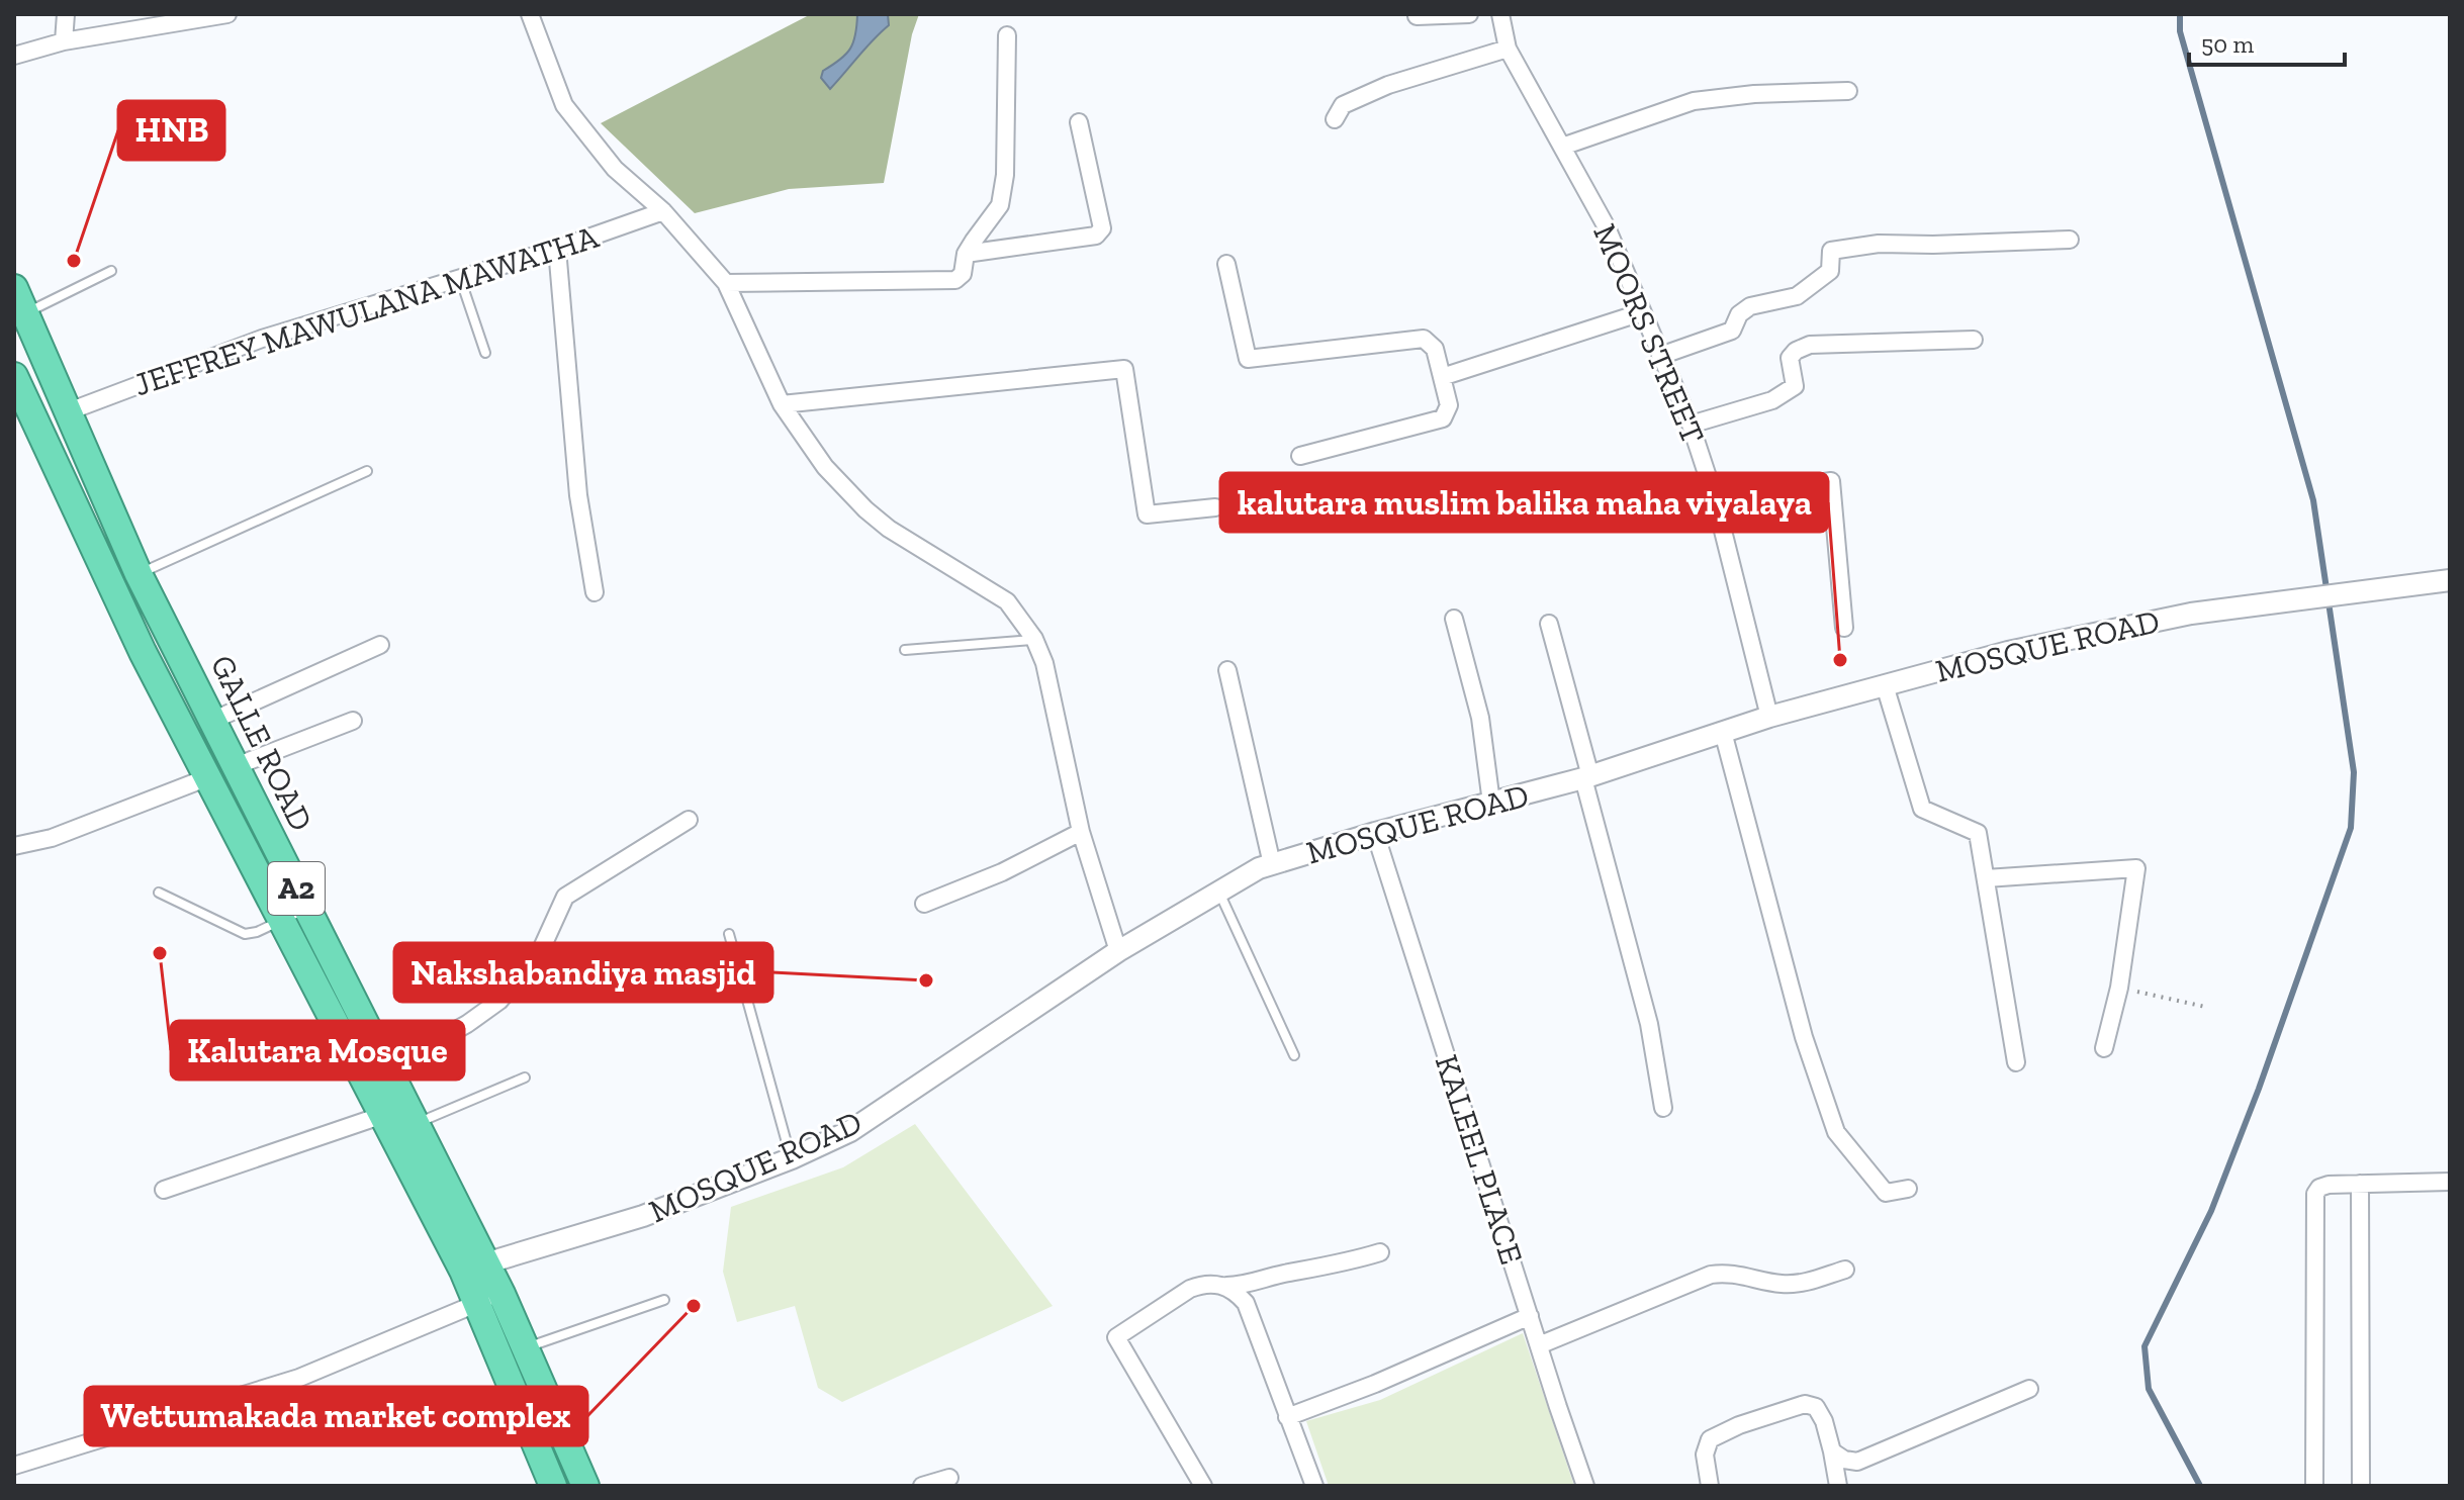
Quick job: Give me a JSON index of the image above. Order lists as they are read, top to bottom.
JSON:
{
  "streets": {
    "highway": ["GALLE ROAD", "A2"],
    "street": [
      "JEFFREY MAWULANA MAWATHA",
      "MOORS STREET",
      "MOSQUE ROAD",
      "KALEEL PLACE"
    ]
  },
  "crossings": [
    ["JEFFREY MAWULANA MAWATHA", "GALLE ROAD"],
    ["MOORS STREET", "MOSQUE ROAD"],
    ["MOSQUE ROAD", "GALLE ROAD"],
    ["MOSQUE ROAD", "KALEEL PLACE"]
  ],
  "places": [
    "HNB",
    "kalutara muslim balika maha viyalaya",
    "Kalutara Mosque",
    "Nakshabandiya masjid",
    "Wettumakada market complex"
  ],
  "scale_bar": "50 m"
}
